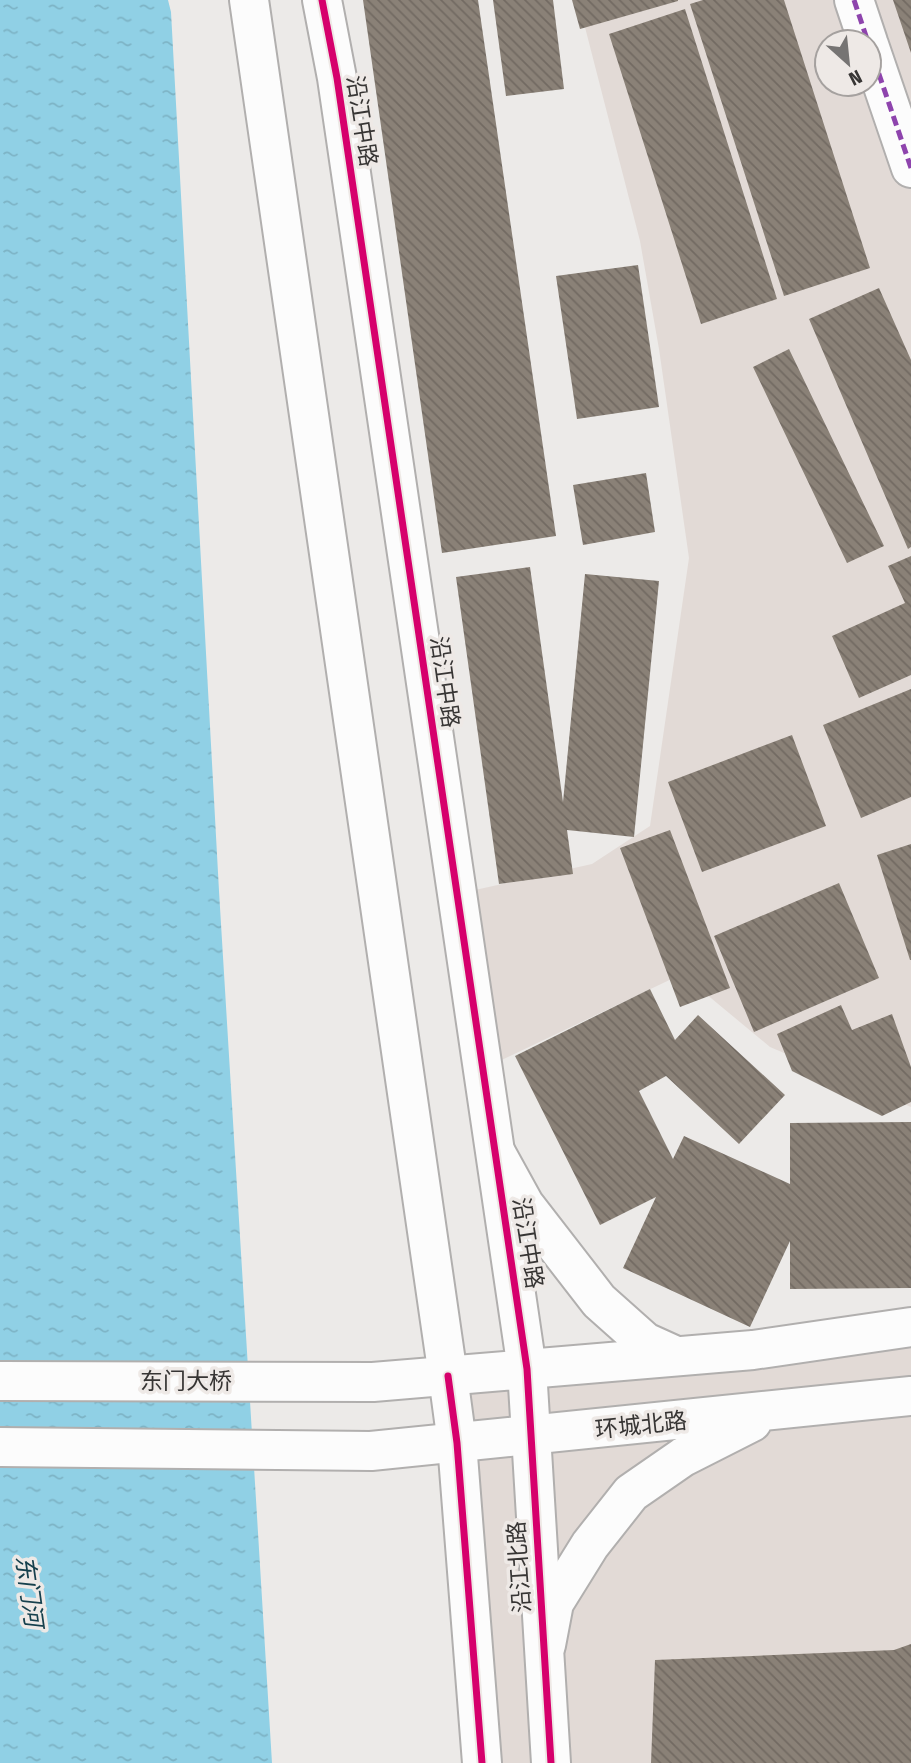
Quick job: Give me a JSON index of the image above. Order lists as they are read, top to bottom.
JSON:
{
  "streets": {
    "main road": [
      "沿江中路",
      "东门大桥",
      "环城北路",
      "沿江北路"
    ]
  },
  "crossings": [
    ["沿江中路", "沿江北路"],
    ["环城北路", "沿江北路"]
  ],
  "water": ["东门河"],
  "north": "bottom right"
}
